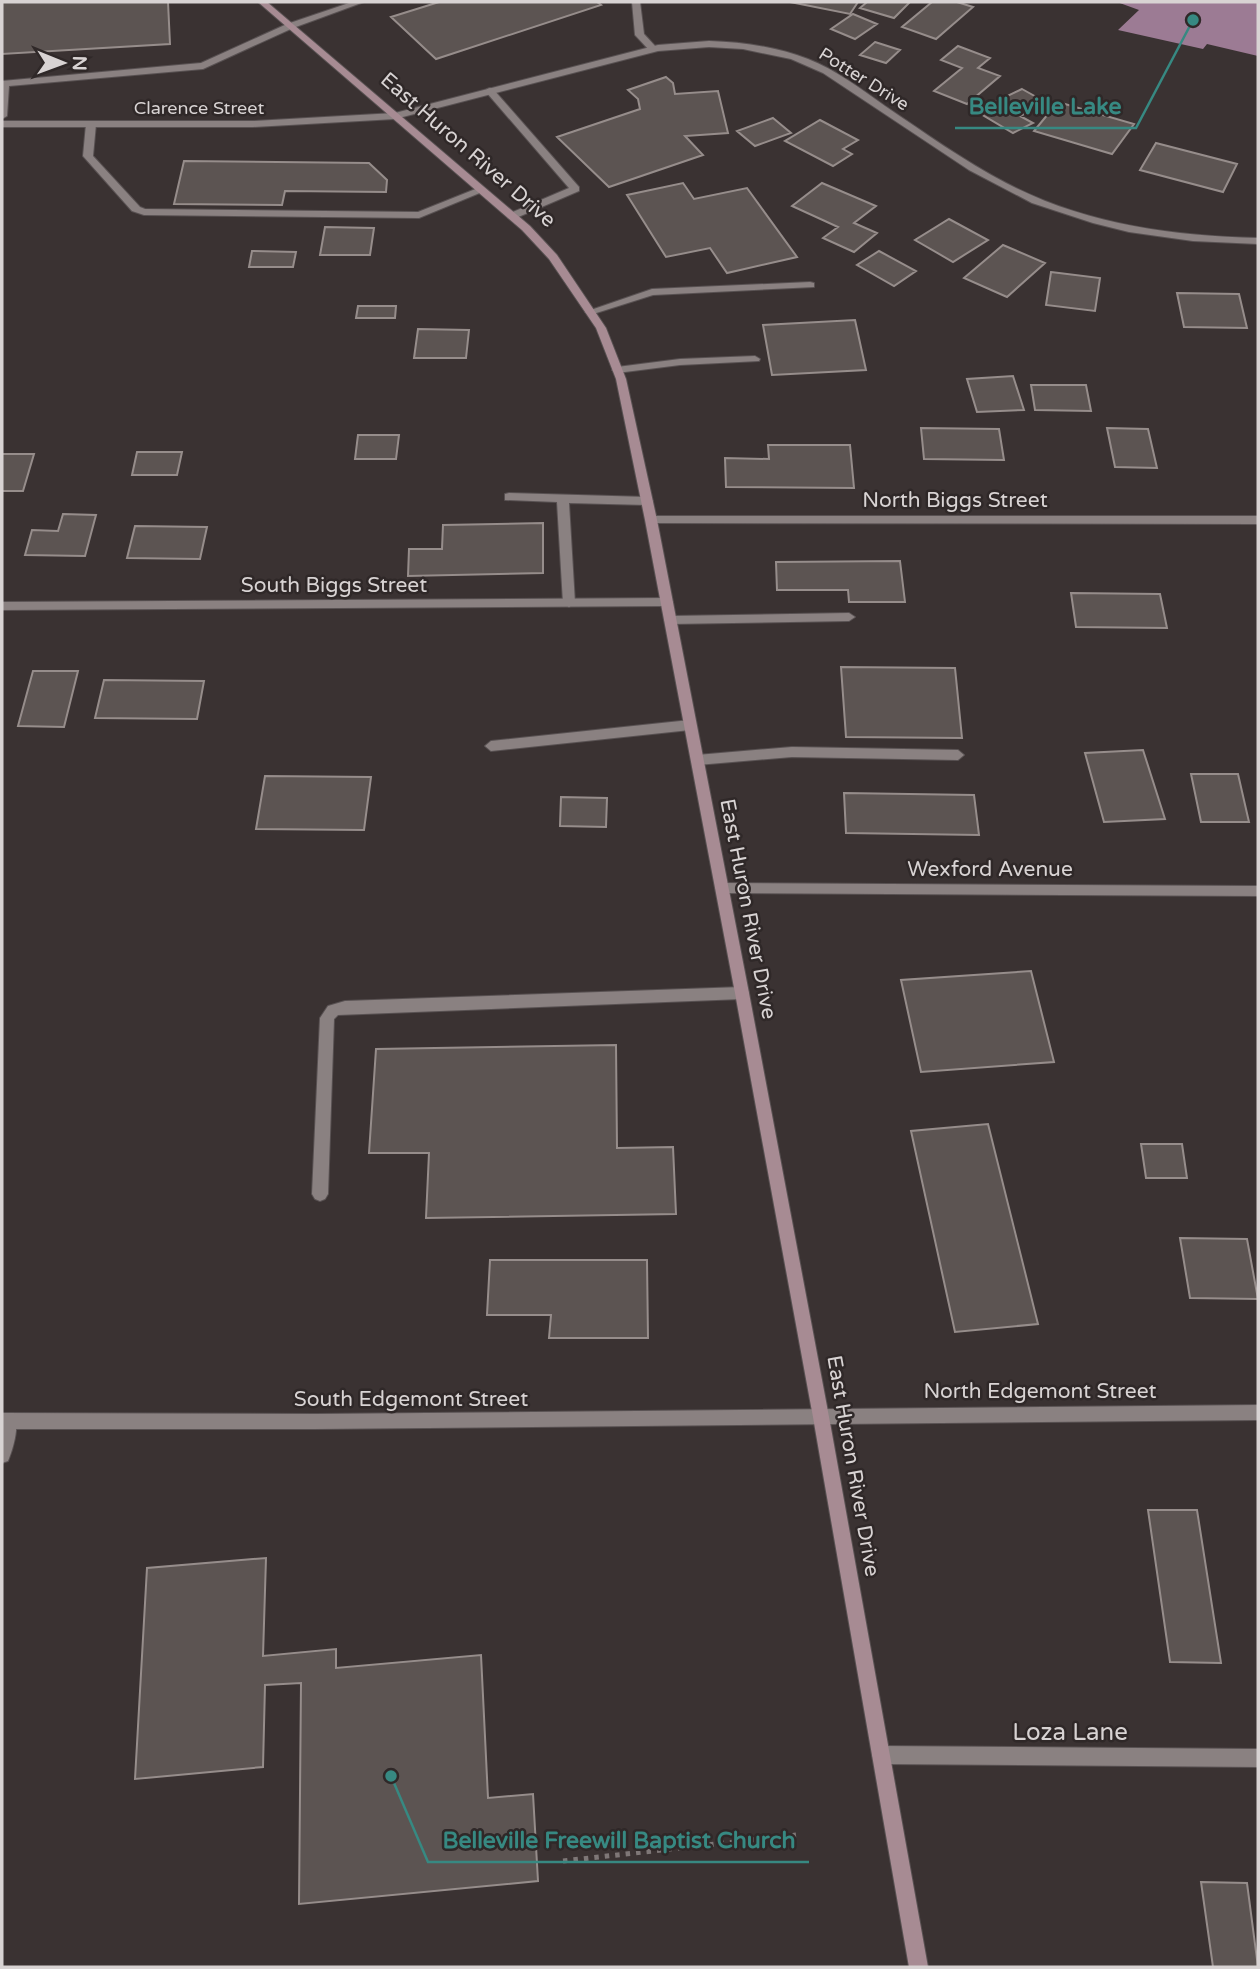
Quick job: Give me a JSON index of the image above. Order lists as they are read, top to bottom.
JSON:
{
  "streets": {
    "main road": ["East Huron River Drive"],
    "street": [
      "Potter Drive",
      "Clarence Street",
      "North Biggs Street",
      "South Biggs Street",
      "Wexford Avenue",
      "North Edgemont Street",
      "South Edgemont Street",
      "Loza Lane"
    ]
  },
  "crossings": [
    ["Potter Drive", "Clarence Street"],
    ["Potter Drive", "East Huron River Drive"],
    ["Clarence Street", "East Huron River Drive"],
    ["East Huron River Drive", "North Biggs Street"],
    ["East Huron River Drive", "South Biggs Street"],
    ["East Huron River Drive", "Wexford Avenue"],
    ["East Huron River Drive", "North Edgemont Street"],
    ["East Huron River Drive", "South Edgemont Street"],
    ["East Huron River Drive", "Loza Lane"],
    ["North Edgemont Street", "South Edgemont Street"]
  ],
  "places": ["Belleville Lake", "Belleville Freewill Baptist Church"],
  "north": "right"
}
